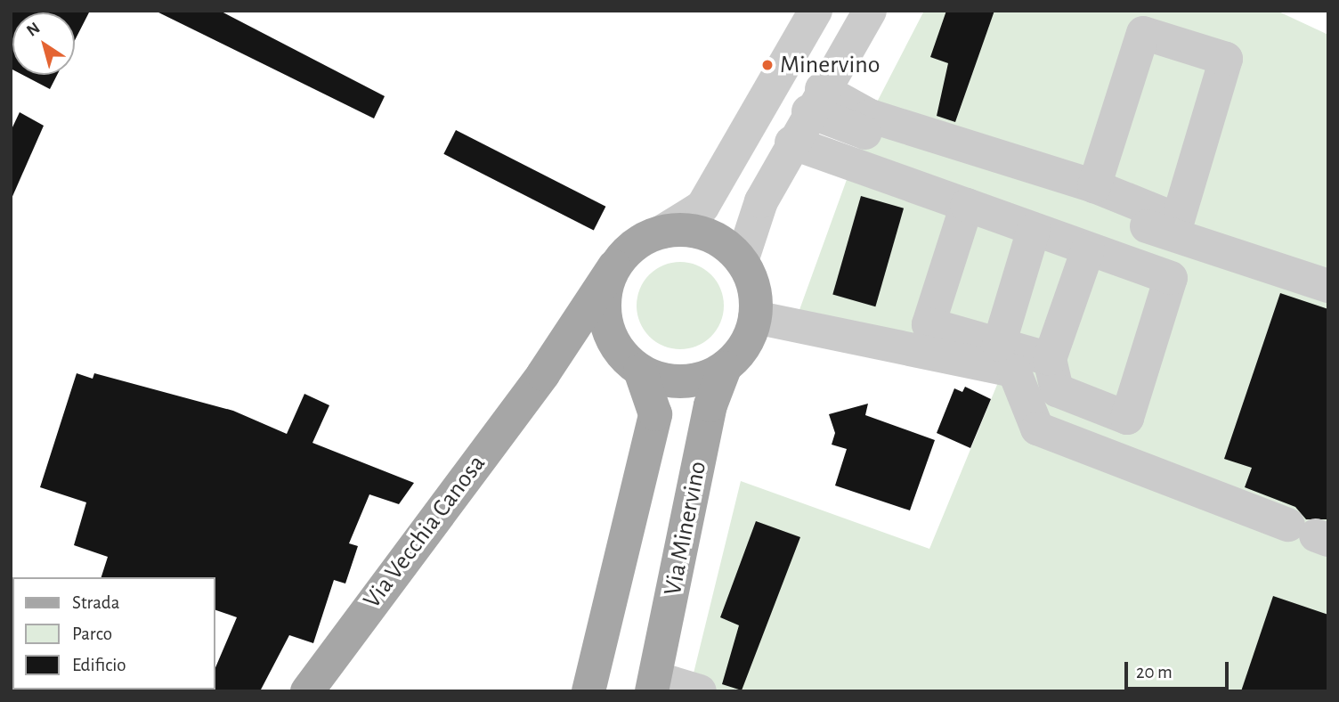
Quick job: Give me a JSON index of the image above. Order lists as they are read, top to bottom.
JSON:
{
  "streets": {
    "main road": ["Via Minervino", "Via Vecchia Canosa"]
  },
  "crossings": [
    ["Via Minervino", "Via Vecchia Canosa"]
  ],
  "places": ["Minervino"],
  "legend": ["Strada", "Parco", "Edificio"],
  "scale_bar": "20 m",
  "north": "top left"
}
